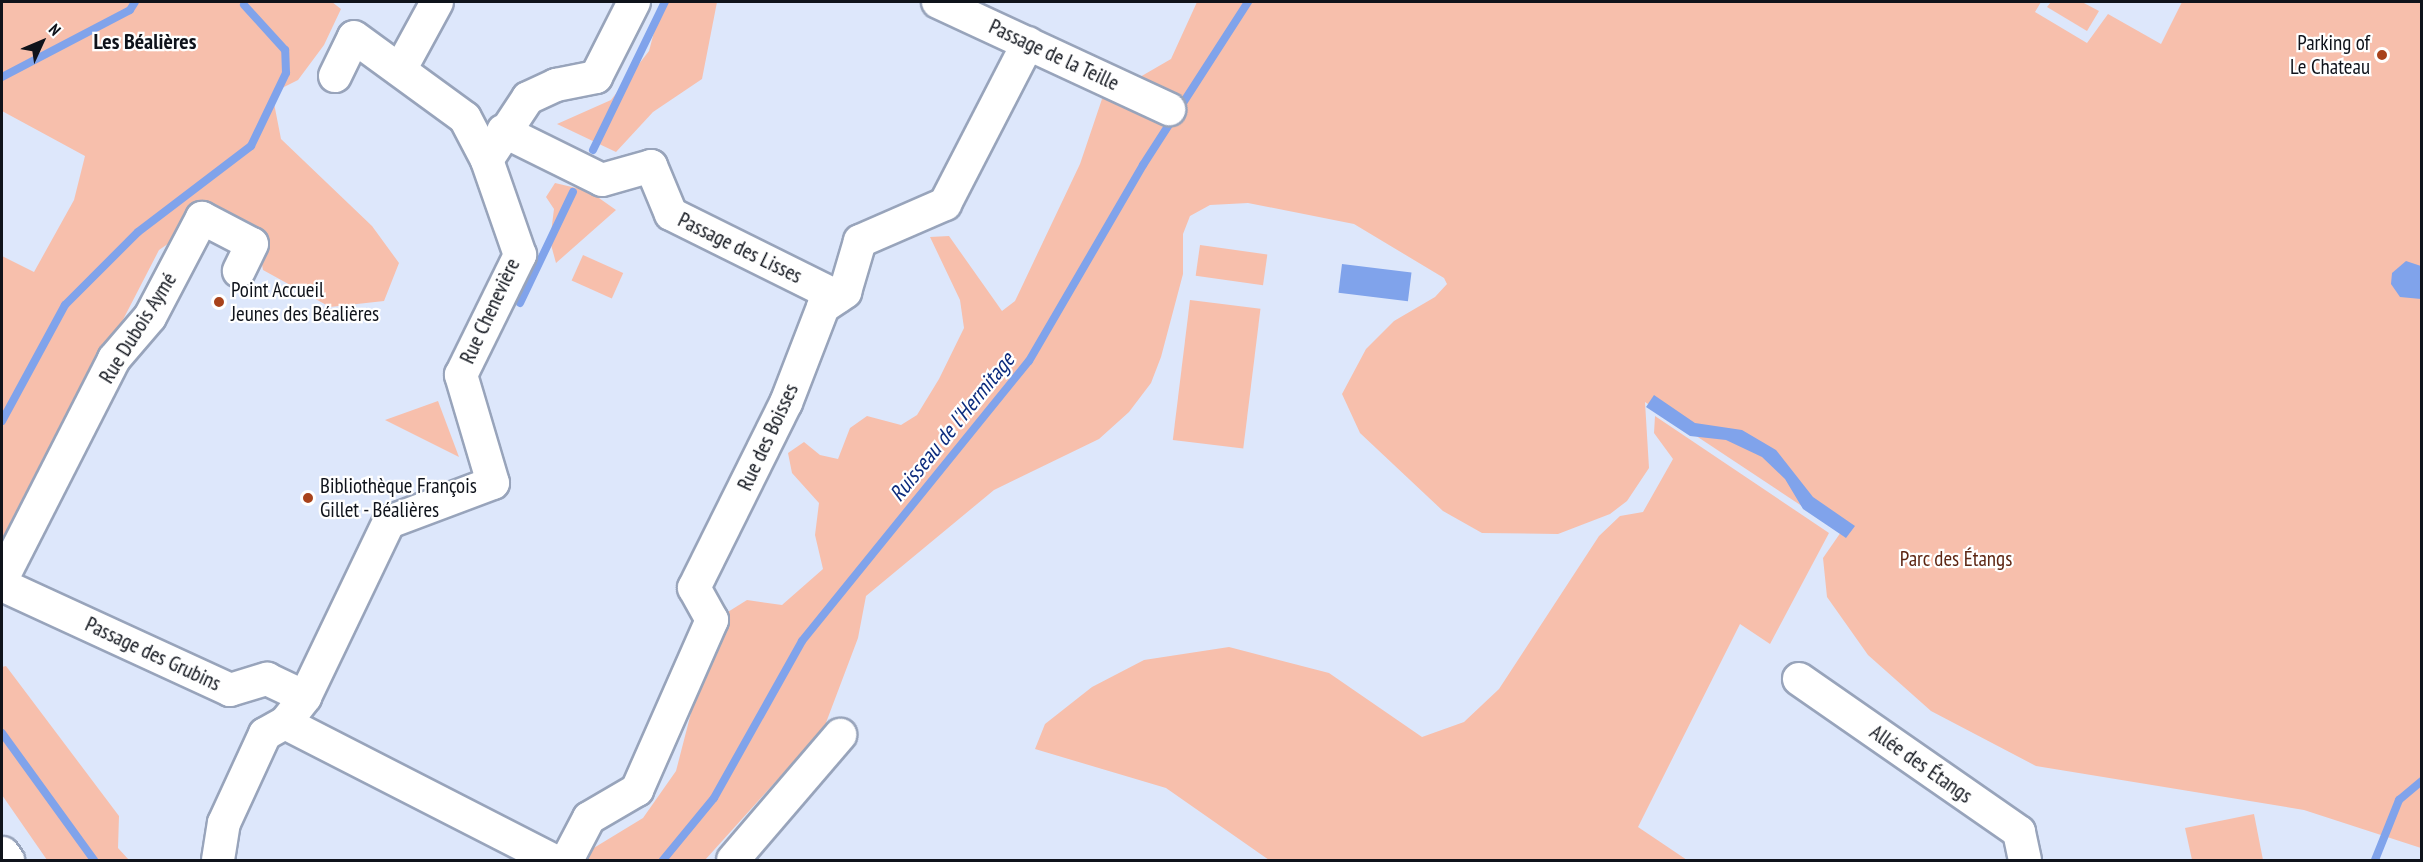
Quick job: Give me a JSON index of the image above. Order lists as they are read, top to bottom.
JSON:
{
  "streets": {
    "street": [
      "Passage de la Teille",
      "Passage des Lisses",
      "Rue Chenevière",
      "Rue Dubois Aymé",
      "Rue des Boisses",
      "Passage des Grubins",
      "Allée des Étangs"
    ]
  },
  "crossings": [
    ["Passage de la Teille", "Rue des Boisses"],
    ["Passage des Lisses", "Rue des Boisses"],
    ["Rue Chenevière", "Passage des Grubins"]
  ],
  "districts": ["Les Béalières"],
  "water": ["Ruisseau de l'Hermitage"],
  "parks": ["Parc des Étangs"],
  "places": ["Parking of Le Chateau", "Point Accueil Jeunes des Béalières", "Bibliothèque François Gillet - Béalières"],
  "north": "top right"
}
